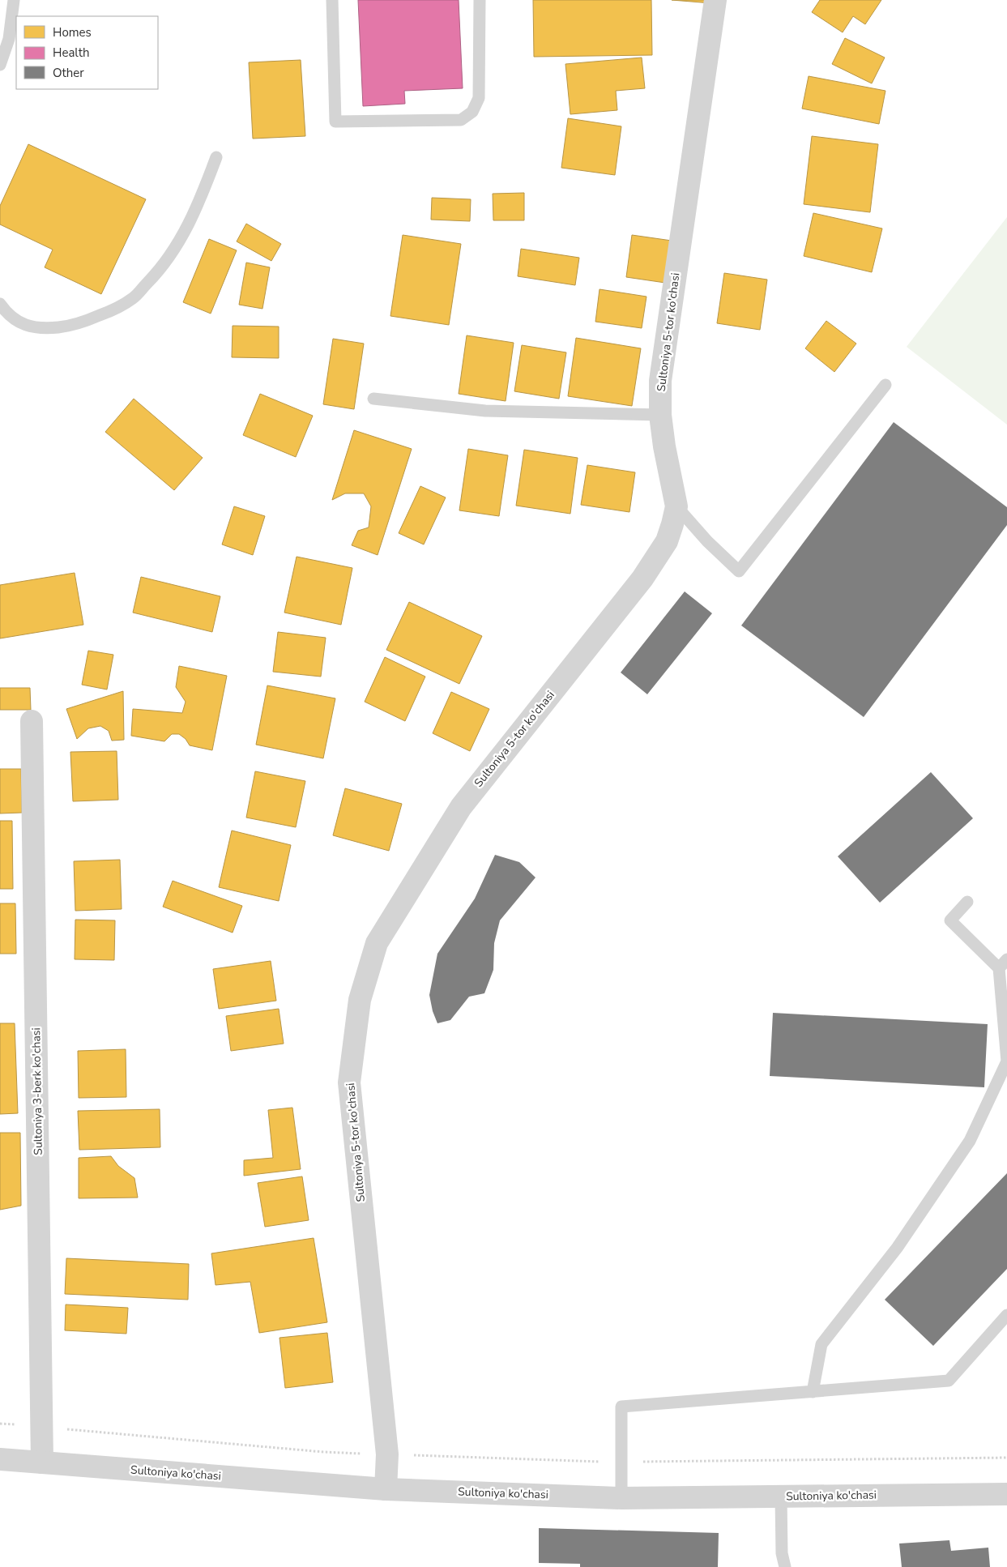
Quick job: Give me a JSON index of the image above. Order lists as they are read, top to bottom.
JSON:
{
  "streets": {
    "street": ["Sultoniya 5-tor ko'chasi", "Sultoniya 3-berk ko'chasi", "Sultoniya ko'chasi"]
  },
  "crossings": [
    ["Sultoniya 5-tor ko'chasi", "Sultoniya ko'chasi"],
    ["Sultoniya 3-berk ko'chasi", "Sultoniya ko'chasi"]
  ],
  "legend": ["Homes", "Health", "Other"]
}
